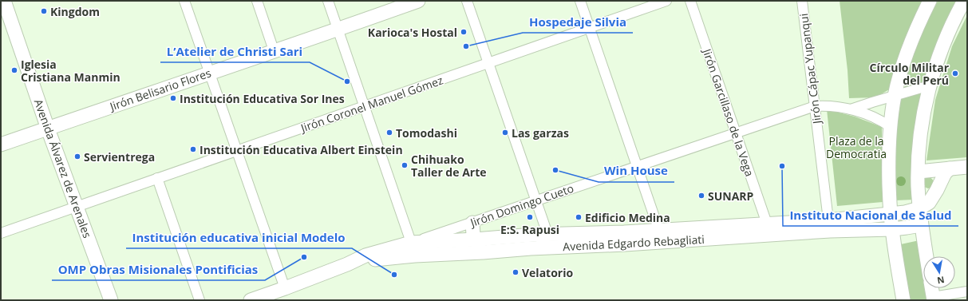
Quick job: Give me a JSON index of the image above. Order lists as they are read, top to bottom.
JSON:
{
  "streets": {
    "street": [
      "Jirón Cápac Yupanqui",
      "Jirón Belisario Flores",
      "Jirón Coronel Manuel Gómez",
      "Jirón Garcillaso de la Vega",
      "Avenida Álvarez de Arenales",
      "Jirón Domingo Cueto",
      "Avenida Edgardo Rebagliati"
    ]
  },
  "crossings": [
    ["Jirón Cápac Yupanqui", "Jirón Domingo Cueto"],
    ["Jirón Cápac Yupanqui", "Avenida Edgardo Rebagliati"],
    ["Jirón Belisario Flores", "Avenida Álvarez de Arenales"],
    ["Jirón Coronel Manuel Gómez", "Avenida Álvarez de Arenales"],
    ["Jirón Garcillaso de la Vega", "Jirón Domingo Cueto"],
    ["Jirón Garcillaso de la Vega", "Avenida Edgardo Rebagliati"],
    ["Jirón Domingo Cueto", "Avenida Edgardo Rebagliati"]
  ],
  "parks": ["Plaza de la Democratia"],
  "places": [
    "Kingdom",
    "Karioca's Hostal",
    "Hospedaje Silvia",
    "Iglesia Cristiana Manmin",
    "Círculo Militar del Perú",
    "L’Atelier de Christi Sari",
    "Institución Educativa Sor Ines",
    "Tomodashi",
    "Las garzas",
    "Institución Educativa Albert Einstein",
    "Servientrega",
    "Chihuako Taller de Arte",
    "Instituto Nacional de Salud",
    "Win House",
    "SUNARP",
    "E:S. Rapusi",
    "Edificio Medina",
    "OMP Obras Misionales Pontificias",
    "Velatorio",
    "Institución educativa inicial Modelo"
  ],
  "north": "bottom"
}
